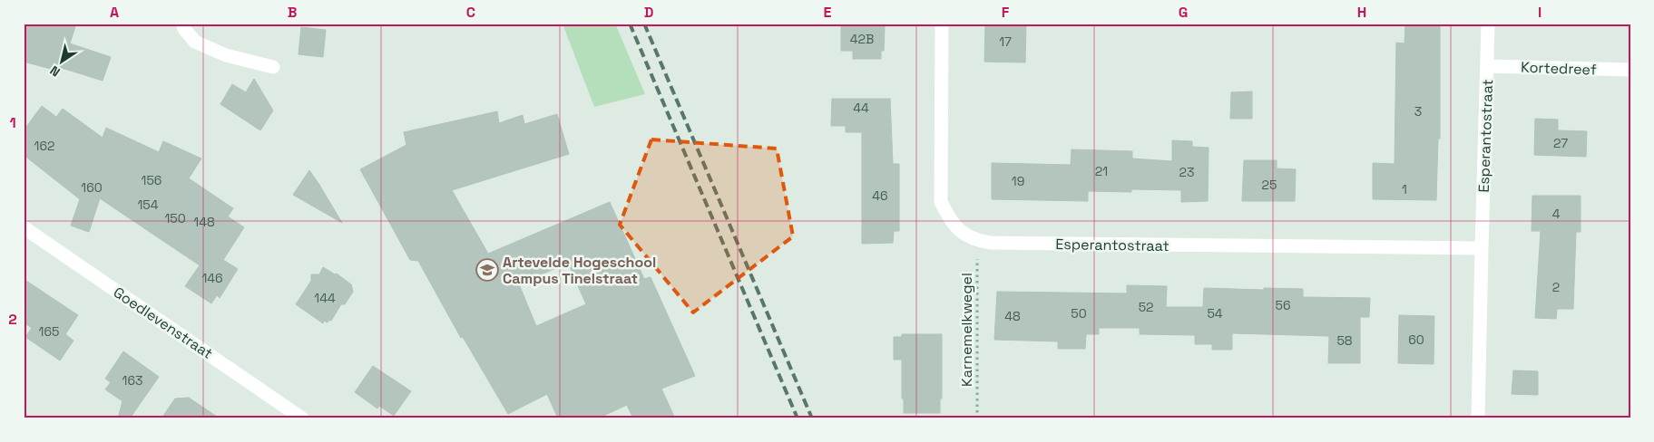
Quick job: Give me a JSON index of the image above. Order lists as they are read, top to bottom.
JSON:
{
  "streets": {
    "street": ["Kortedreef", "Esperantostraat", "Goedlevenstraat"],
    "path": ["Karnemelkwegel"]
  },
  "crossings": [
    ["Kortedreef", "Esperantostraat"],
    ["Esperantostraat", "Karnemelkwegel"]
  ],
  "places": {
    "school or university": ["Artevelde Hogeschool Campus Tinelstraat"]
  },
  "house_numbers": [
    "42B",
    "17",
    "44",
    "3",
    "27",
    "162",
    "21",
    "23",
    "156",
    "19",
    "25",
    "160",
    "1",
    "46",
    "154",
    "4",
    "150",
    "148",
    "146",
    "2",
    "144",
    "56",
    "52",
    "50",
    "54",
    "48",
    "165",
    "60",
    "58",
    "163"
  ],
  "north": "bottom left",
  "grid": {
    "columns": [
      "A",
      "B",
      "C",
      "D",
      "E",
      "F",
      "G",
      "H",
      "I"
    ],
    "rows": ["1", "2"]
  }
}
